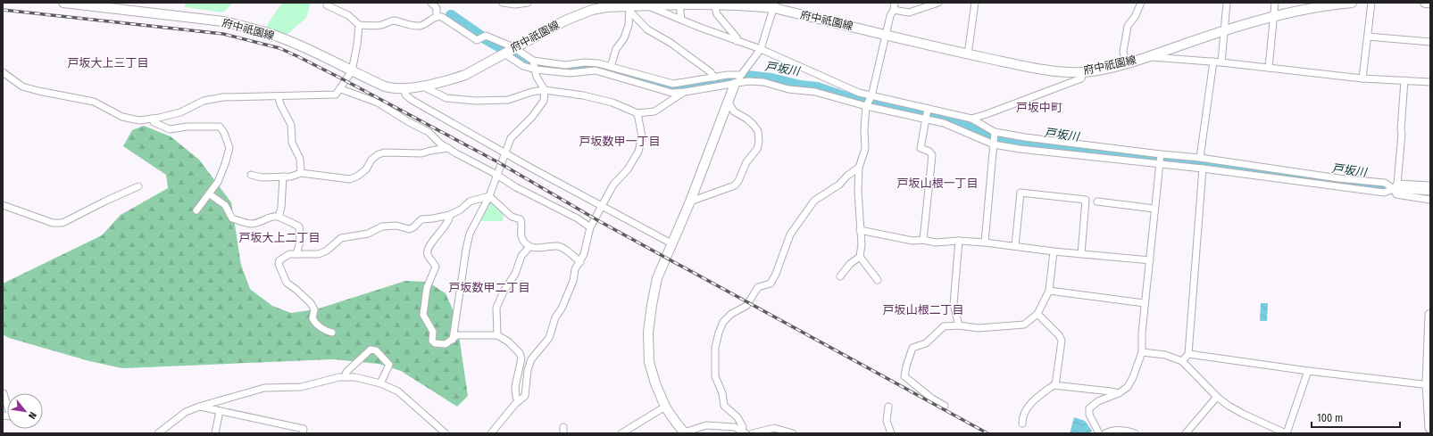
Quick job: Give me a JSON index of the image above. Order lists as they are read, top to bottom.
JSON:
{
  "streets": {
    "main road": ["府中祇園線"]
  },
  "districts": [
    "戸坂大上三丁目",
    "戸坂中町",
    "戸坂数甲一丁目",
    "戸坂山根一丁目",
    "戸坂大上二丁目",
    "戸坂数甲二丁目",
    "戸坂山根二丁目"
  ],
  "water": ["戸坂川"],
  "scale_bar": "100 m",
  "north": "bottom right"
}
